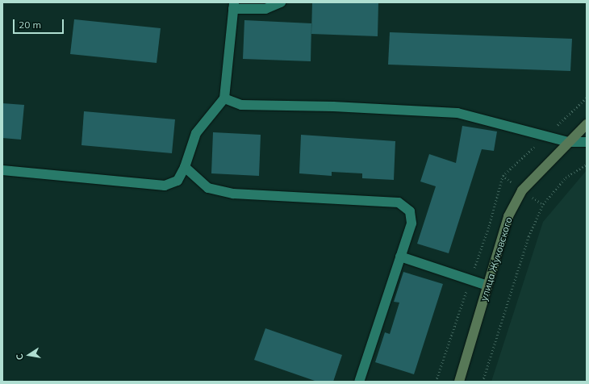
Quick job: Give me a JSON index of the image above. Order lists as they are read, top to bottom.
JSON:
{
  "streets": {
    "street": ["улица Жуковского"]
  },
  "scale_bar": "20 m",
  "north": "left"
}
